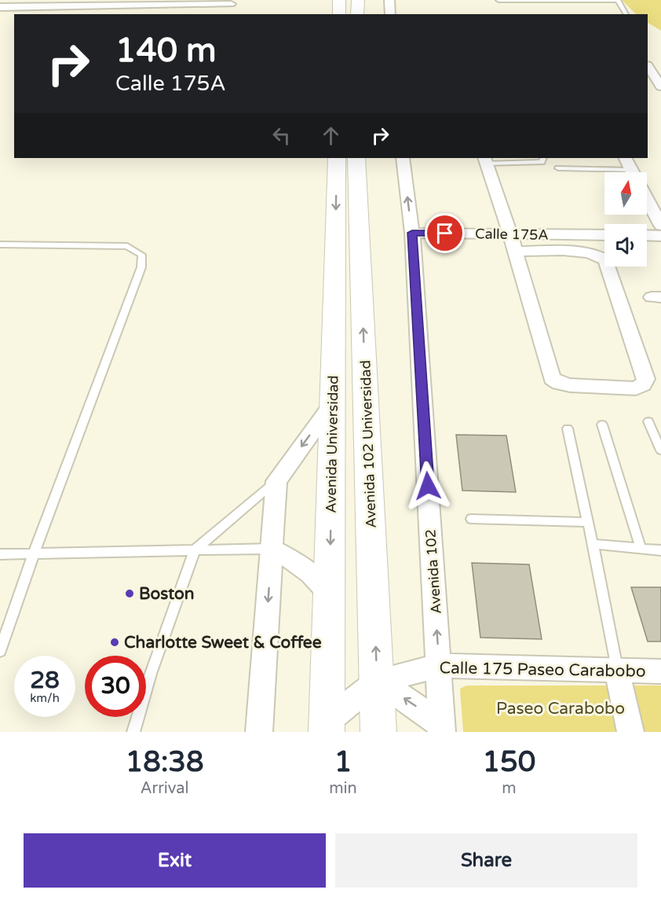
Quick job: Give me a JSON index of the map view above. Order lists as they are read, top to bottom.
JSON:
{
  "streets": {
    "main road": ["Avenida Universidad", "Avenida 102 Universidad"],
    "street": ["Calle 175A", "Avenida 102", "Calle 175 Paseo Carabobo"]
  },
  "crossings": [
    ["Calle 175A", "Avenida 102"],
    ["Avenida Universidad", "Calle 175 Paseo Carabobo"],
    ["Avenida 102 Universidad", "Calle 175 Paseo Carabobo"],
    ["Avenida 102", "Calle 175 Paseo Carabobo"]
  ],
  "one_way": ["Avenida Universidad", "Avenida 102 Universidad", "Avenida 102"],
  "parks": ["Paseo Carabobo"],
  "places": ["Boston", "Charlotte Sweet & Coffee"],
  "north": "top",
  "page": {
    "turn": ["140 m", "Calle 175A"],
    "speed": "28 km/h",
    "limit": "30",
    "eta": [
      "18:38",
      "Arrival",
      "1",
      "min",
      "150",
      "m"
    ],
    "buttons": ["Exit", "Share"]
  }
}
